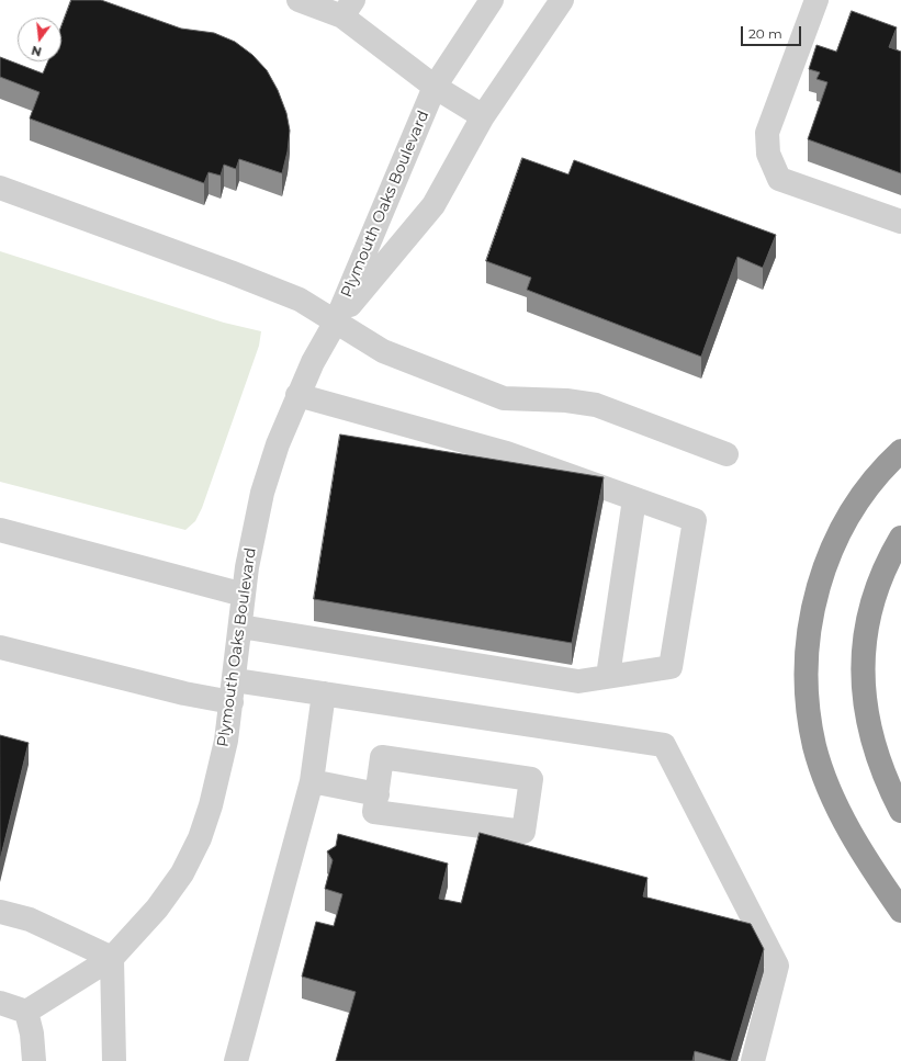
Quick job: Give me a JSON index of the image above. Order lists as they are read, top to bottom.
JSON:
{
  "streets": {
    "street": ["Plymouth Oaks Boulevard"]
  },
  "scale_bar": "20 m",
  "north": "bottom"
}
